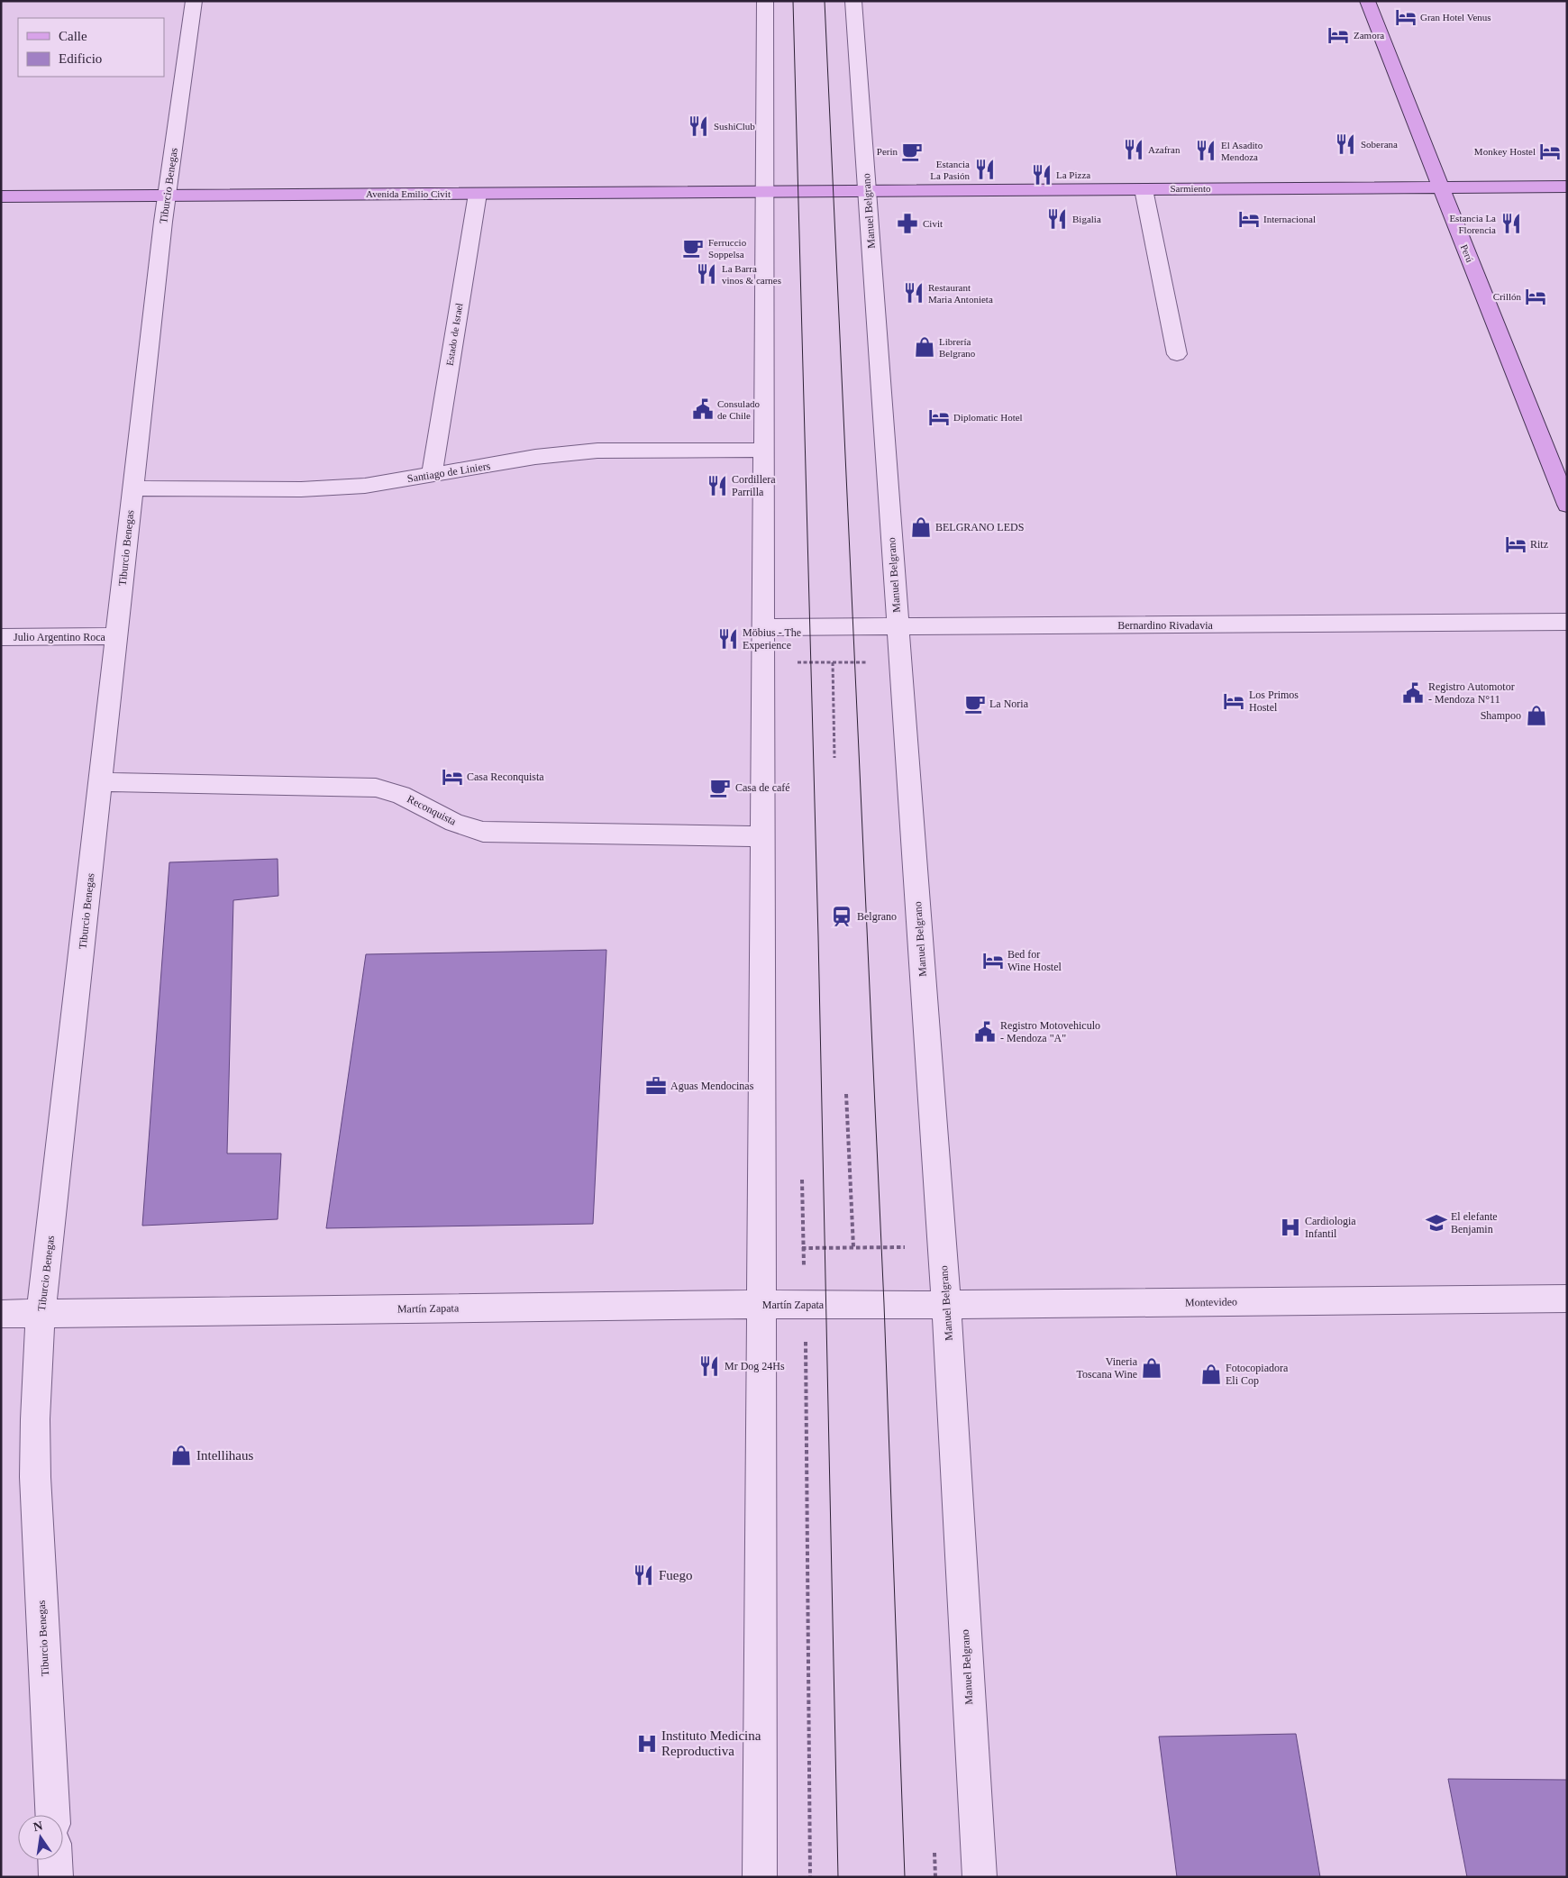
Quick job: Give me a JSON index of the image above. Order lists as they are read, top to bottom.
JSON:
{
  "streets": {
    "main road": ["Sarmiento", "Avenida Emilio Civit", "Perú"],
    "street": [
      "Tiburcio Benegas",
      "Manuel Belgrano",
      "Estado de Israel",
      "Santiago de Liniers",
      "Bernardino Rivadavia",
      "Julio Argentino Roca",
      "Reconquista",
      "Montevideo",
      "Martín Zapata"
    ]
  },
  "crossings": [
    ["Tiburcio Benegas", "Avenida Emilio Civit"],
    ["Tiburcio Benegas", "Santiago de Liniers"],
    ["Tiburcio Benegas", "Julio Argentino Roca"],
    ["Tiburcio Benegas", "Reconquista"],
    ["Tiburcio Benegas", "Martín Zapata"],
    ["Sarmiento", "Avenida Emilio Civit"],
    ["Sarmiento", "Manuel Belgrano"],
    ["Sarmiento", "Perú"],
    ["Avenida Emilio Civit", "Estado de Israel"],
    ["Manuel Belgrano", "Bernardino Rivadavia"],
    ["Manuel Belgrano", "Montevideo"],
    ["Estado de Israel", "Santiago de Liniers"],
    ["Montevideo", "Martín Zapata"]
  ],
  "places": {
    "hotel": [
      "Gran Hotel Venus",
      "Zamora",
      "Monkey Hostel",
      "Internacional",
      "Crillón",
      "Diplomatic Hotel",
      "Ritz",
      "Los Primos Hostel",
      "Casa Reconquista",
      "Bed for Wine Hostel"
    ],
    "restaurant": [
      "SushiClub",
      "Soberana",
      "Azafran",
      "El Asadito Mendoza",
      "Estancia La Pasión",
      "La Pizza",
      "Bigalia",
      "Estancia La Florencia",
      "La Barra vinos & carnes",
      "Restaurant Maria Antonieta",
      "Cordillera Parrilla",
      "Möbius - The Experience",
      "Mr Dog 24Hs",
      "Fuego"
    ],
    "cafe": [
      "Perin",
      "Ferruccio Soppelsa",
      "La Noria",
      "Casa de café"
    ],
    "pharmacy": ["Civit"],
    "shop": [
      "Librería Belgrano",
      "BELGRANO LEDS",
      "Shampoo",
      "Vineria Toscana Wine",
      "Fotocopiadora Eli Cop",
      "Intellihaus"
    ],
    "public building": ["Consulado de Chile", "Registro Automotor - Mendoza N°11", "Registro Motovehiculo - Mendoza \"A\""],
    "station": ["Belgrano"],
    "office": ["Aguas Mendocinas"],
    "school or university": ["El elefante Benjamin"],
    "hospital": ["Cardiologia Infantil", "Instituto Medicina Reproductiva"]
  },
  "legend": ["Calle", "Edificio"],
  "north": "top"
}
